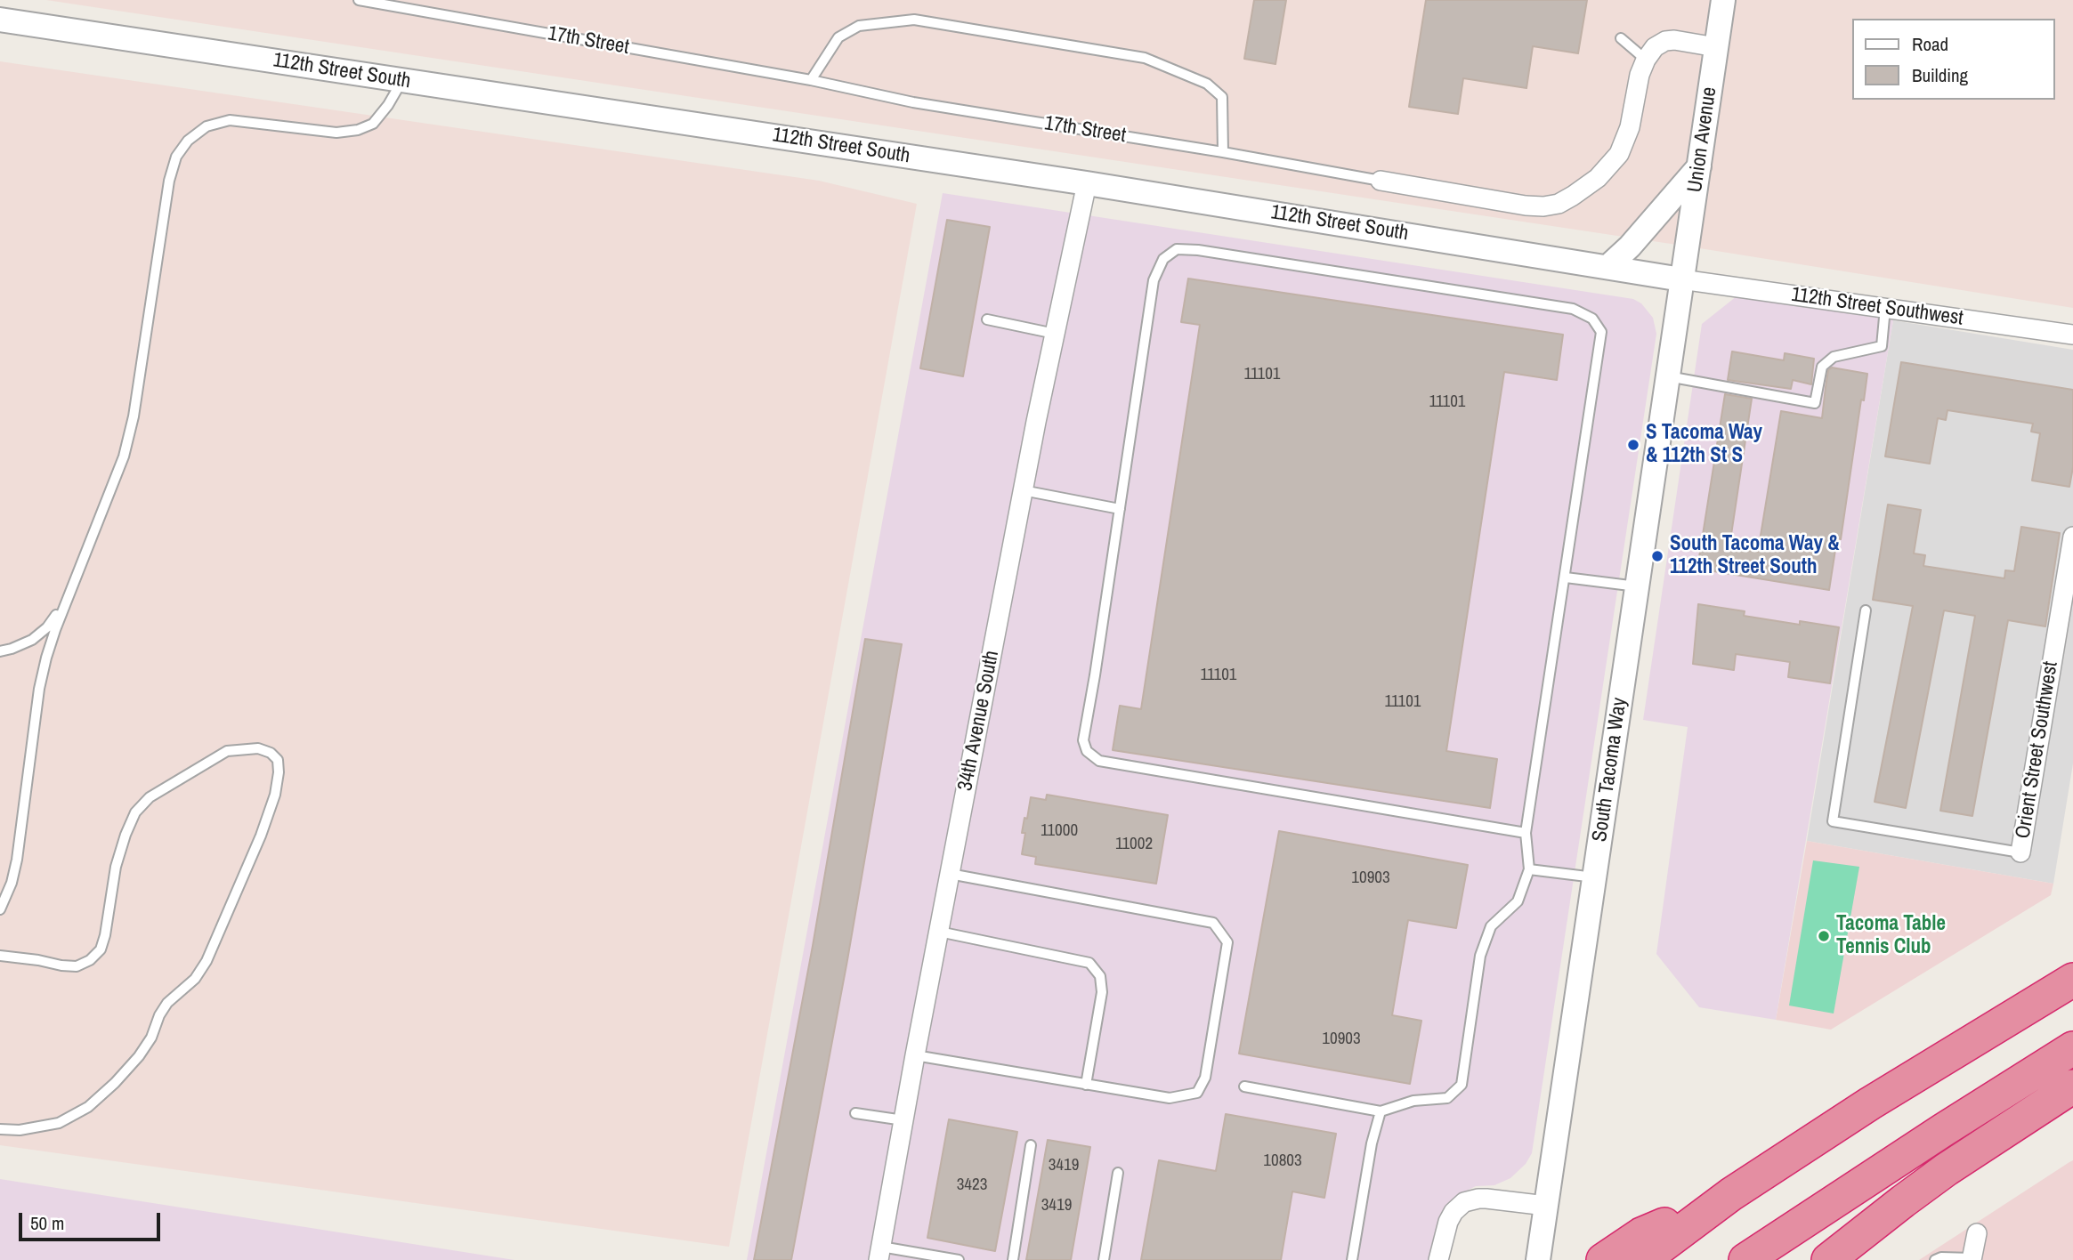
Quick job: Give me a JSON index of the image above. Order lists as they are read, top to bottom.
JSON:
{
  "streets": {
    "street": [
      "17th Street",
      "112th Street South",
      "Union Avenue",
      "112th Street Southwest",
      "34th Avenue South",
      "Orient Street Southwest",
      "South Tacoma Way"
    ]
  },
  "crossings": [
    ["112th Street South", "Union Avenue"],
    ["112th Street South", "112th Street Southwest"],
    ["112th Street South", "34th Avenue South"],
    ["112th Street South", "South Tacoma Way"],
    ["Union Avenue", "112th Street Southwest"],
    ["Union Avenue", "South Tacoma Way"],
    ["112th Street Southwest", "South Tacoma Way"]
  ],
  "places": ["S Tacoma Way & 112th St S", "South Tacoma Way & 112th Street South", "Tacoma Table Tennis Club"],
  "house_numbers": [
    "11101",
    "11101",
    "11101",
    "11101",
    "11000",
    "11002",
    "10903",
    "10903",
    "10803",
    "3419",
    "3423",
    "3419"
  ],
  "legend": ["Road", "Building"],
  "scale_bar": "50 m"
}
